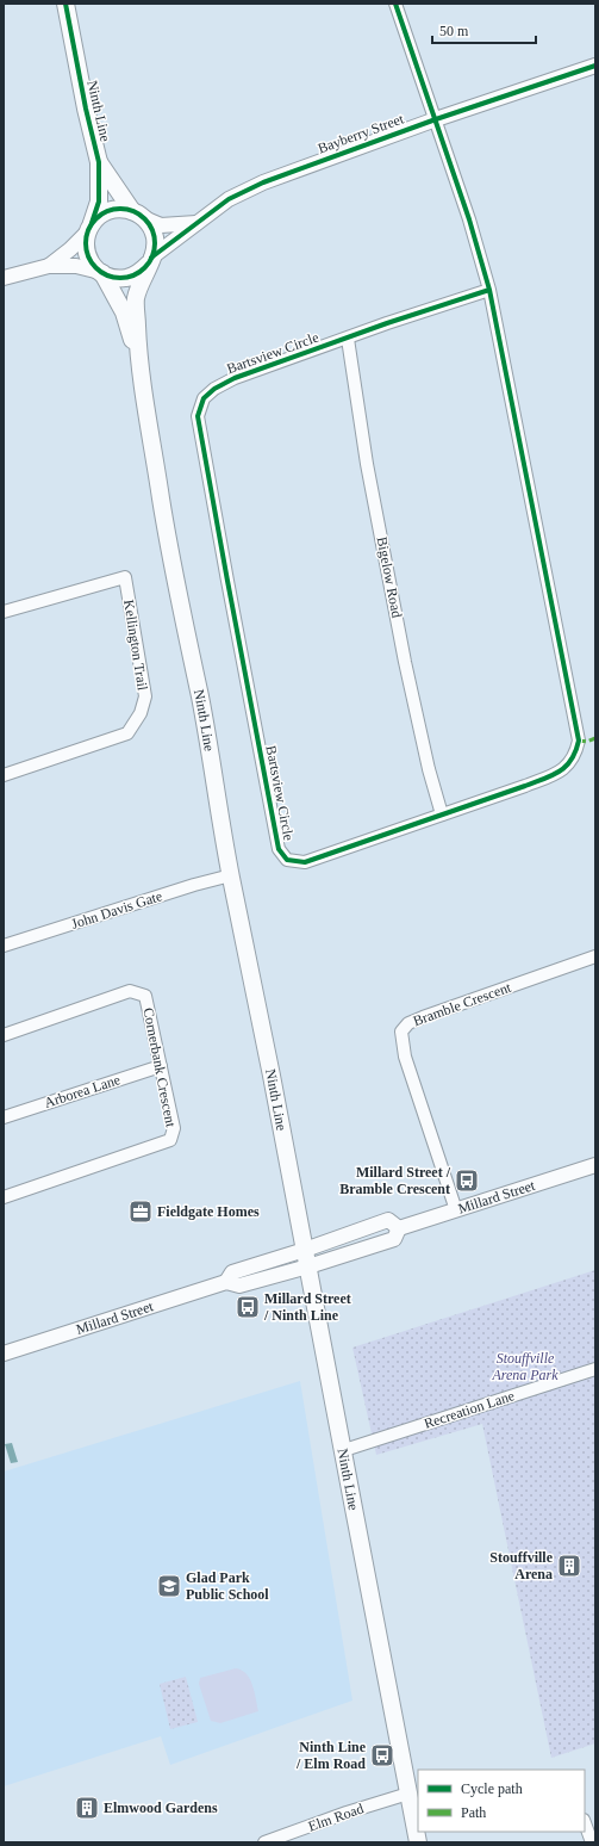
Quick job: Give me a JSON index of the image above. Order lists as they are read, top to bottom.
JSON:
{
  "streets": {
    "main road": ["Ninth Line"],
    "street": [
      "Bayberry Street",
      "Bartsview Circle",
      "Bigelow Road",
      "Kellington Trail",
      "John Davis Gate",
      "Bramble Crescent",
      "Cornerbank Crescent",
      "Arborea Lane",
      "Millard Street",
      "Recreation Lane",
      "Elm Road"
    ]
  },
  "crossings": [
    ["Ninth Line", "Bayberry Street"],
    ["Ninth Line", "John Davis Gate"],
    ["Ninth Line", "Millard Street"],
    ["Ninth Line", "Recreation Lane"],
    ["Ninth Line", "Elm Road"],
    ["Bayberry Street", "Bartsview Circle"],
    ["Bartsview Circle", "Bigelow Road"],
    ["Bramble Crescent", "Millard Street"],
    ["Cornerbank Crescent", "Arborea Lane"]
  ],
  "parks": ["Stouffville Arena Park"],
  "places": {
    "bus stop": ["Millard Street / Bramble Crescent", "Millard Street / Ninth Line", "Ninth Line / Elm Road"],
    "office": ["Fieldgate Homes"],
    "building": ["Stouffville Arena", "Elmwood Gardens"],
    "school or university": ["Glad Park Public School"]
  },
  "legend": ["Cycle path", "Path"],
  "scale_bar": "50 m"
}
